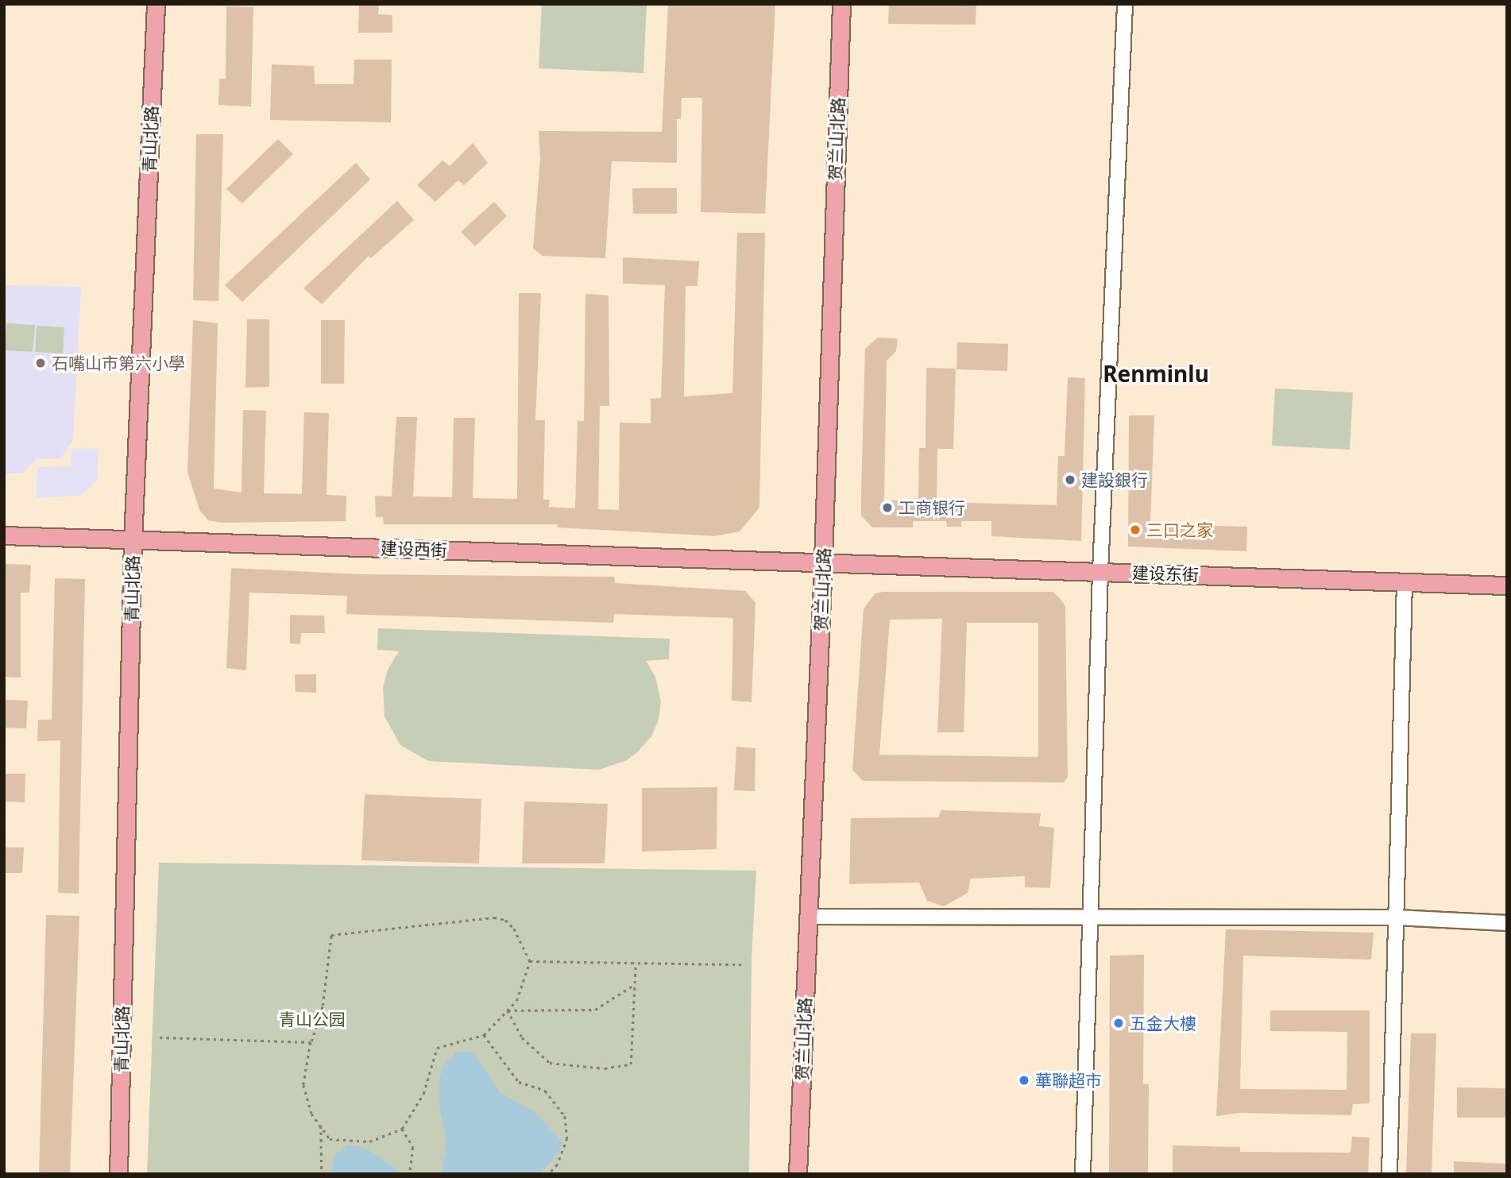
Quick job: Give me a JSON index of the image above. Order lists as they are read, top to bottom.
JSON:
{
  "streets": {
    "main road": [
      "青山北路",
      "贺兰山北路",
      "建设西街",
      "建设东街"
    ]
  },
  "crossings": [
    ["青山北路", "建设西街"],
    ["贺兰山北路", "建设西街"],
    ["贺兰山北路", "建设东街"],
    ["建设西街", "建设东街"]
  ],
  "districts": ["Renminlu"],
  "parks": ["青山公园"],
  "places": [
    "石嘴山市第六小學",
    "建設銀行",
    "工商银行",
    "三口之家",
    "五金大樓",
    "華聯超市"
  ]
}
